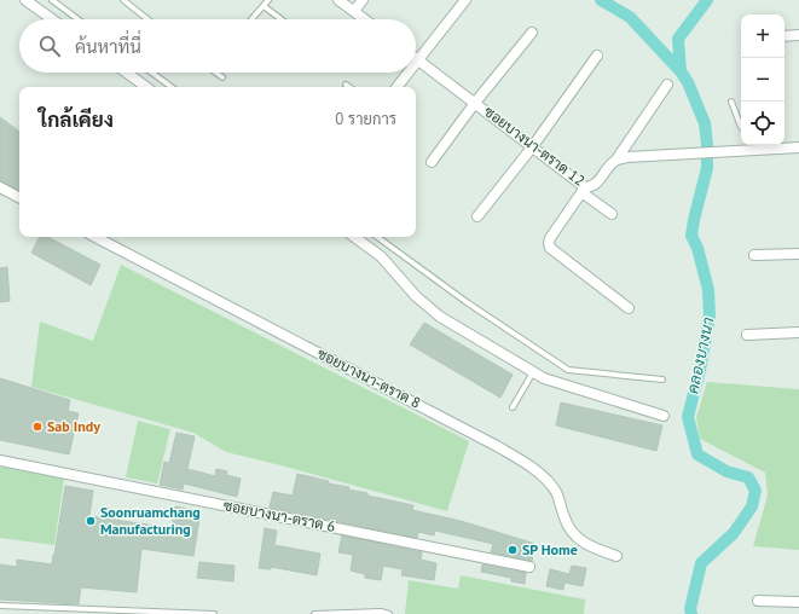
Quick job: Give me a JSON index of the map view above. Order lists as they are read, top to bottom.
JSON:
{
  "streets": {
    "street": ["ซอยบางนา-ตราด 12", "ซอยบางนา-ตราด 8", "ซอยบางนา-ตราด 6"]
  },
  "water": ["คลองบางนา"],
  "places": ["Sab Indy", "Soonruamchang Manufacturing", "SP Home"],
  "page": {
    "map_buttons": ["+", "−"],
    "search": "ค้นหาที่นี่",
    "heading": ["ใกล้เคียง", "0 รายการ"]
  }
}
